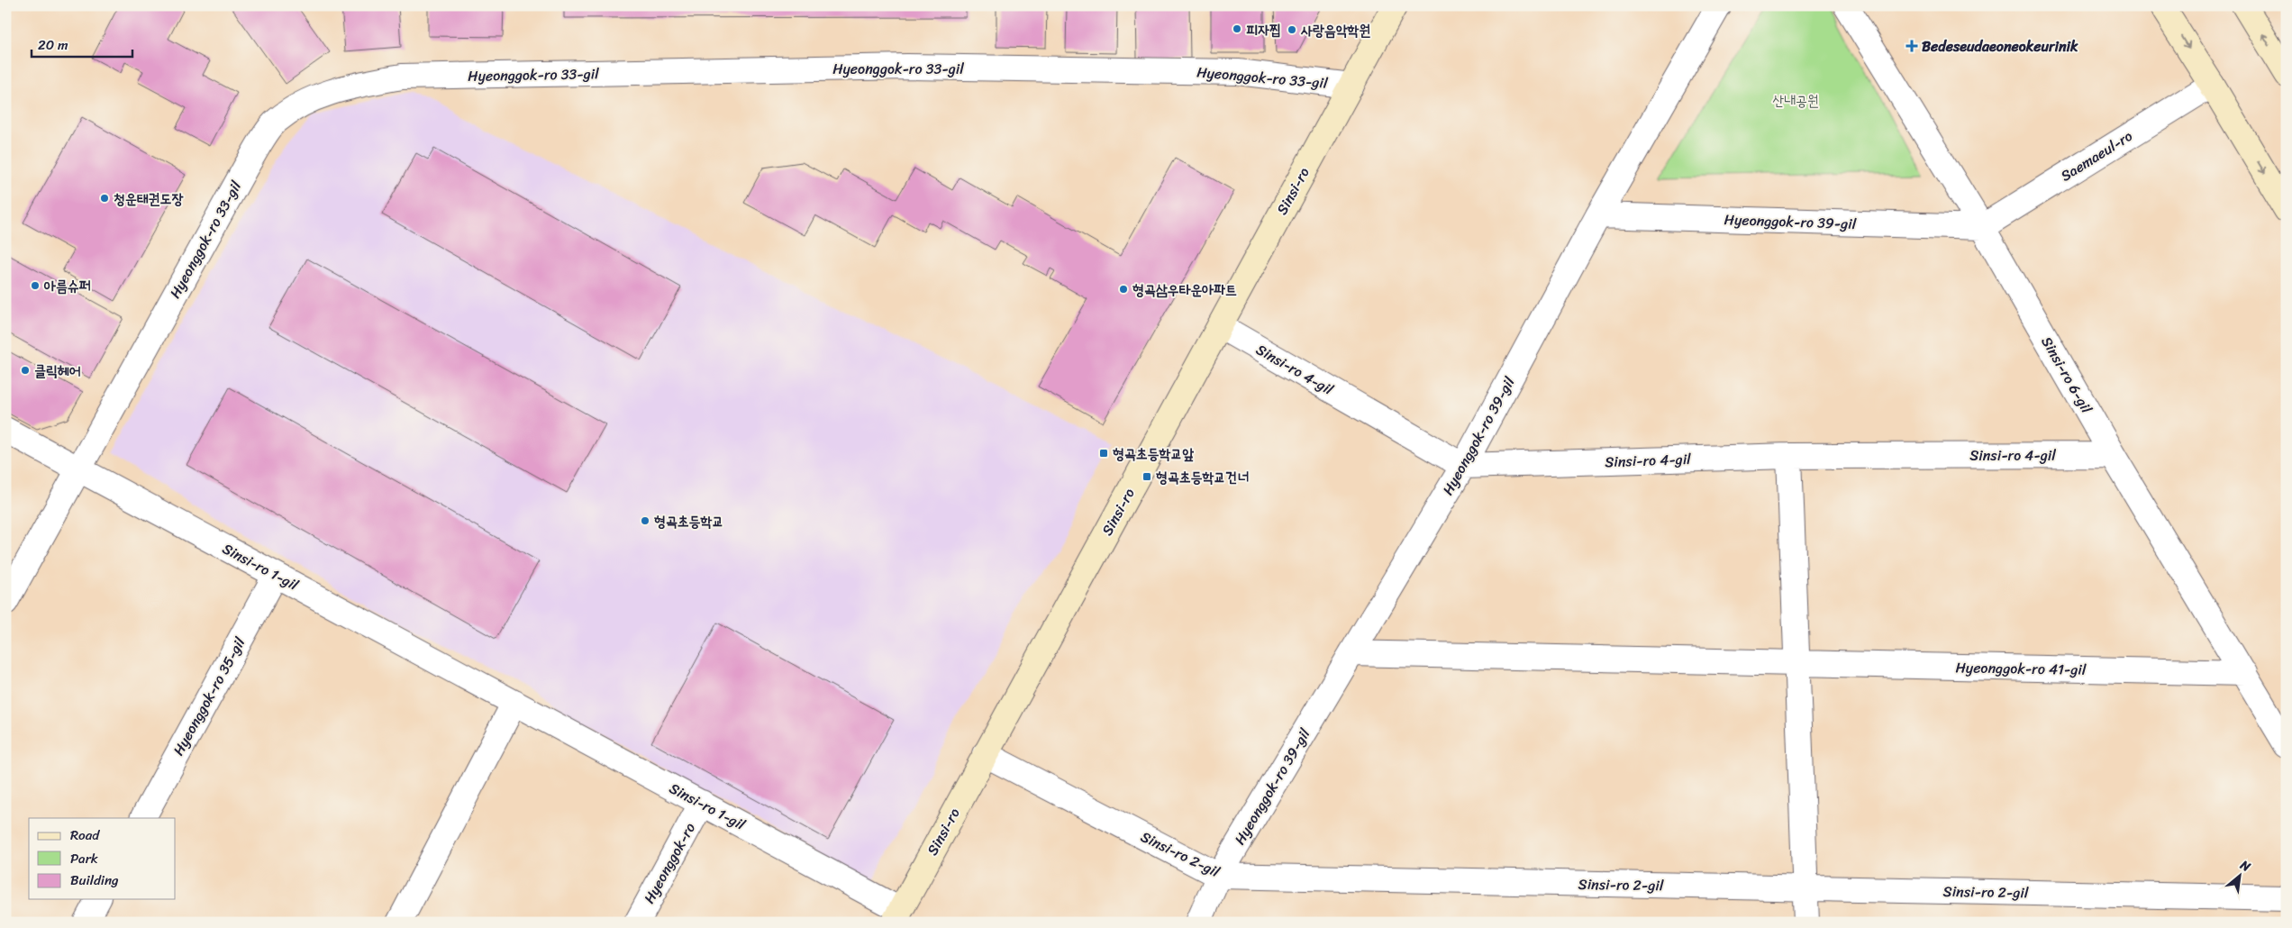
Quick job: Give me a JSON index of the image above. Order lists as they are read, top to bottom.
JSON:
{
  "streets": {
    "street": [
      "Hyeonggok-ro 33-gil",
      "Saemaeul-ro",
      "Sinsi-ro",
      "Hyeonggok-ro 39-gil",
      "Sinsi-ro 4-gil",
      "Sinsi-ro 6-gil",
      "Sinsi-ro 1-gil",
      "Hyeonggok-ro 41-gil",
      "Hyeonggok-ro 35-gil",
      "Sinsi-ro 2-gil",
      "Hyeonggok-ro"
    ]
  },
  "crossings": [
    ["Hyeonggok-ro 33-gil", "Sinsi-ro"],
    ["Hyeonggok-ro 33-gil", "Sinsi-ro 1-gil"],
    ["Saemaeul-ro", "Hyeonggok-ro 39-gil"],
    ["Saemaeul-ro", "Sinsi-ro 6-gil"],
    ["Sinsi-ro", "Sinsi-ro 4-gil"],
    ["Sinsi-ro", "Sinsi-ro 1-gil"],
    ["Sinsi-ro", "Sinsi-ro 2-gil"],
    ["Hyeonggok-ro 39-gil", "Sinsi-ro 4-gil"],
    ["Hyeonggok-ro 39-gil", "Sinsi-ro 6-gil"],
    ["Hyeonggok-ro 39-gil", "Sinsi-ro 2-gil"],
    ["Sinsi-ro 4-gil", "Sinsi-ro 6-gil"],
    ["Sinsi-ro 6-gil", "Hyeonggok-ro 41-gil"],
    ["Sinsi-ro 1-gil", "Hyeonggok-ro 35-gil"],
    ["Sinsi-ro 1-gil", "Hyeonggok-ro"]
  ],
  "parks": ["산내공원"],
  "places": {
    "other": [
      "피자찝",
      "사랑음악학원",
      "청운태권도장",
      "아름슈퍼",
      "형곡삼우타운아파트",
      "클릭헤어",
      "형곡초등학교"
    ],
    "health": ["Bedeseudaeoneokeurinik"],
    "transit": ["형곡초등학교앞", "형곡초등학교건너"]
  },
  "legend": ["Road", "Park", "Building"],
  "scale_bar": "20 m",
  "north": "top right"
}
